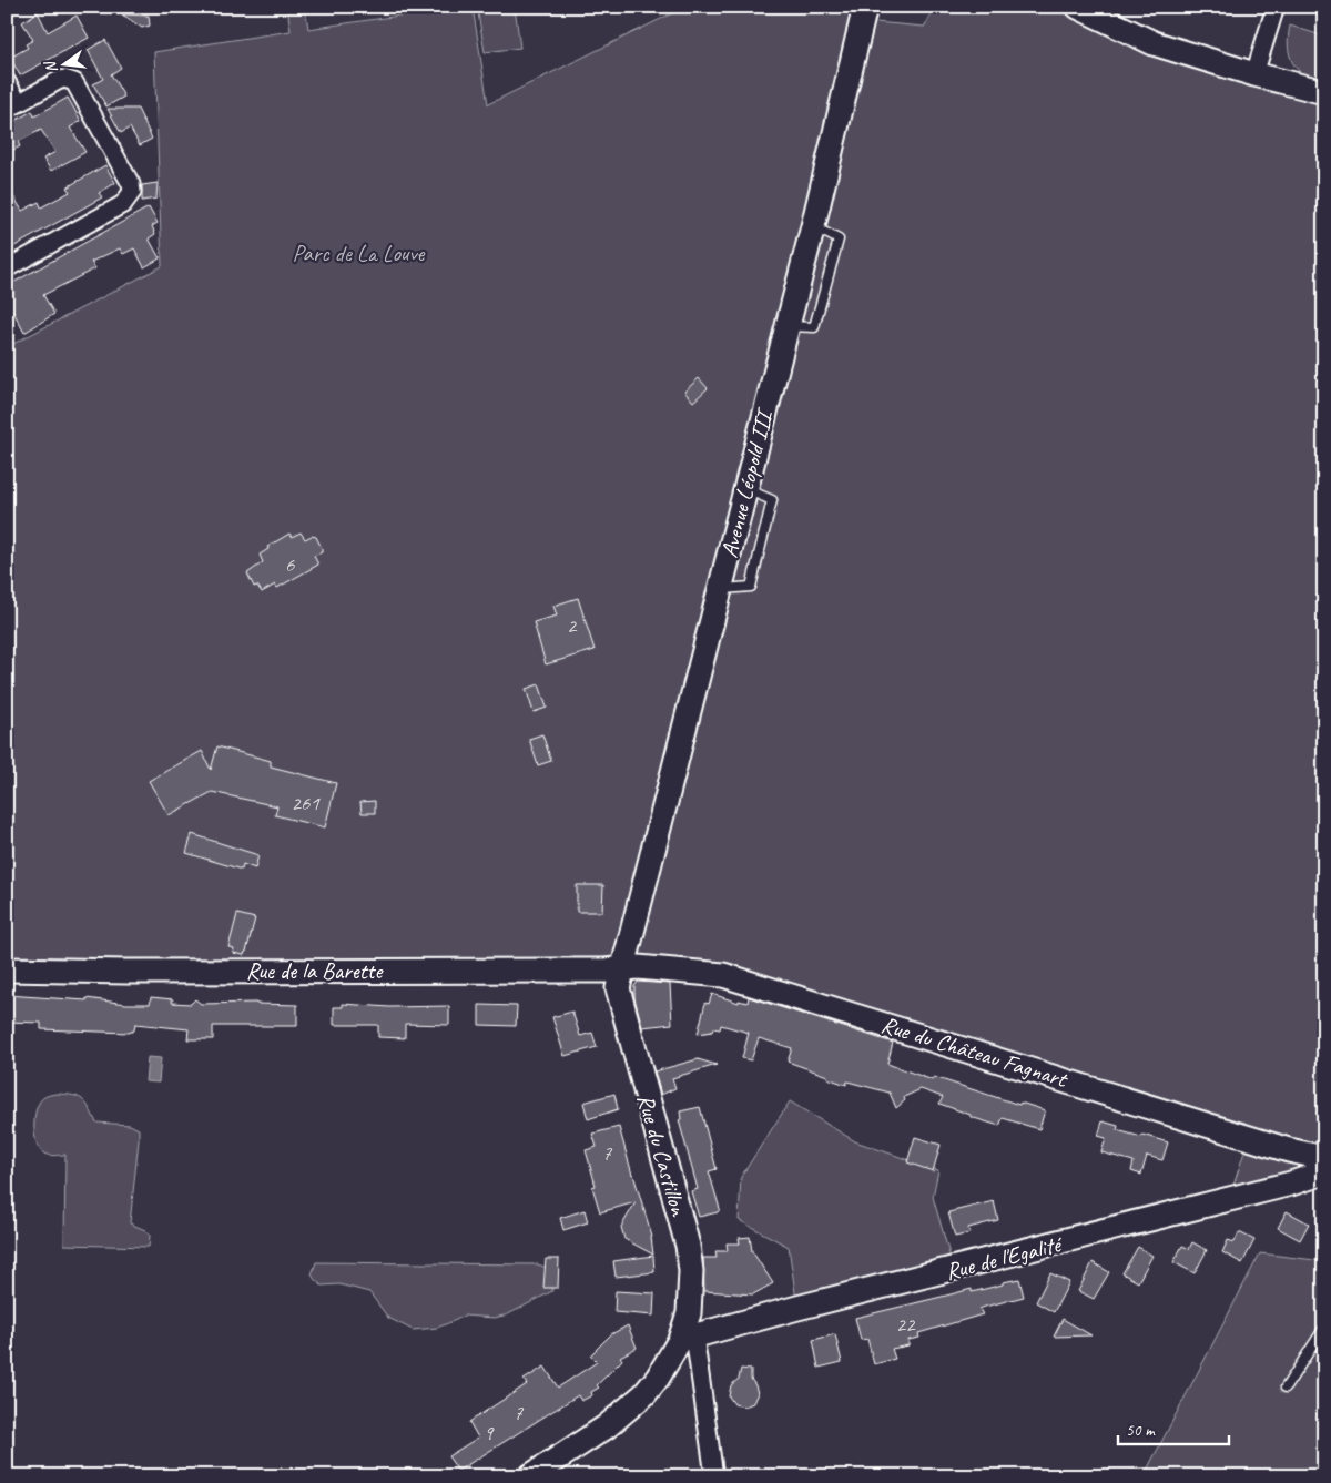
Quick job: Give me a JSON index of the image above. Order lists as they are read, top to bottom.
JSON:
{
  "streets": {
    "street": [
      "Avenue Léopold III",
      "Rue de la Barette",
      "Rue du Château Fagnart",
      "Rue du Castillon",
      "Rue de l'Egalité"
    ]
  },
  "crossings": [
    ["Avenue Léopold III", "Rue de la Barette"],
    ["Avenue Léopold III", "Rue du Château Fagnart"],
    ["Avenue Léopold III", "Rue du Castillon"],
    ["Rue de la Barette", "Rue du Château Fagnart"],
    ["Rue de la Barette", "Rue du Castillon"],
    ["Rue du Château Fagnart", "Rue du Castillon"],
    ["Rue du Castillon", "Rue de l'Egalité"]
  ],
  "parks": ["Parc de La Louve"],
  "house_numbers": [
    "6",
    "2",
    "261",
    "7",
    "22",
    "7",
    "9"
  ],
  "scale_bar": "50 m",
  "north": "left"
}
